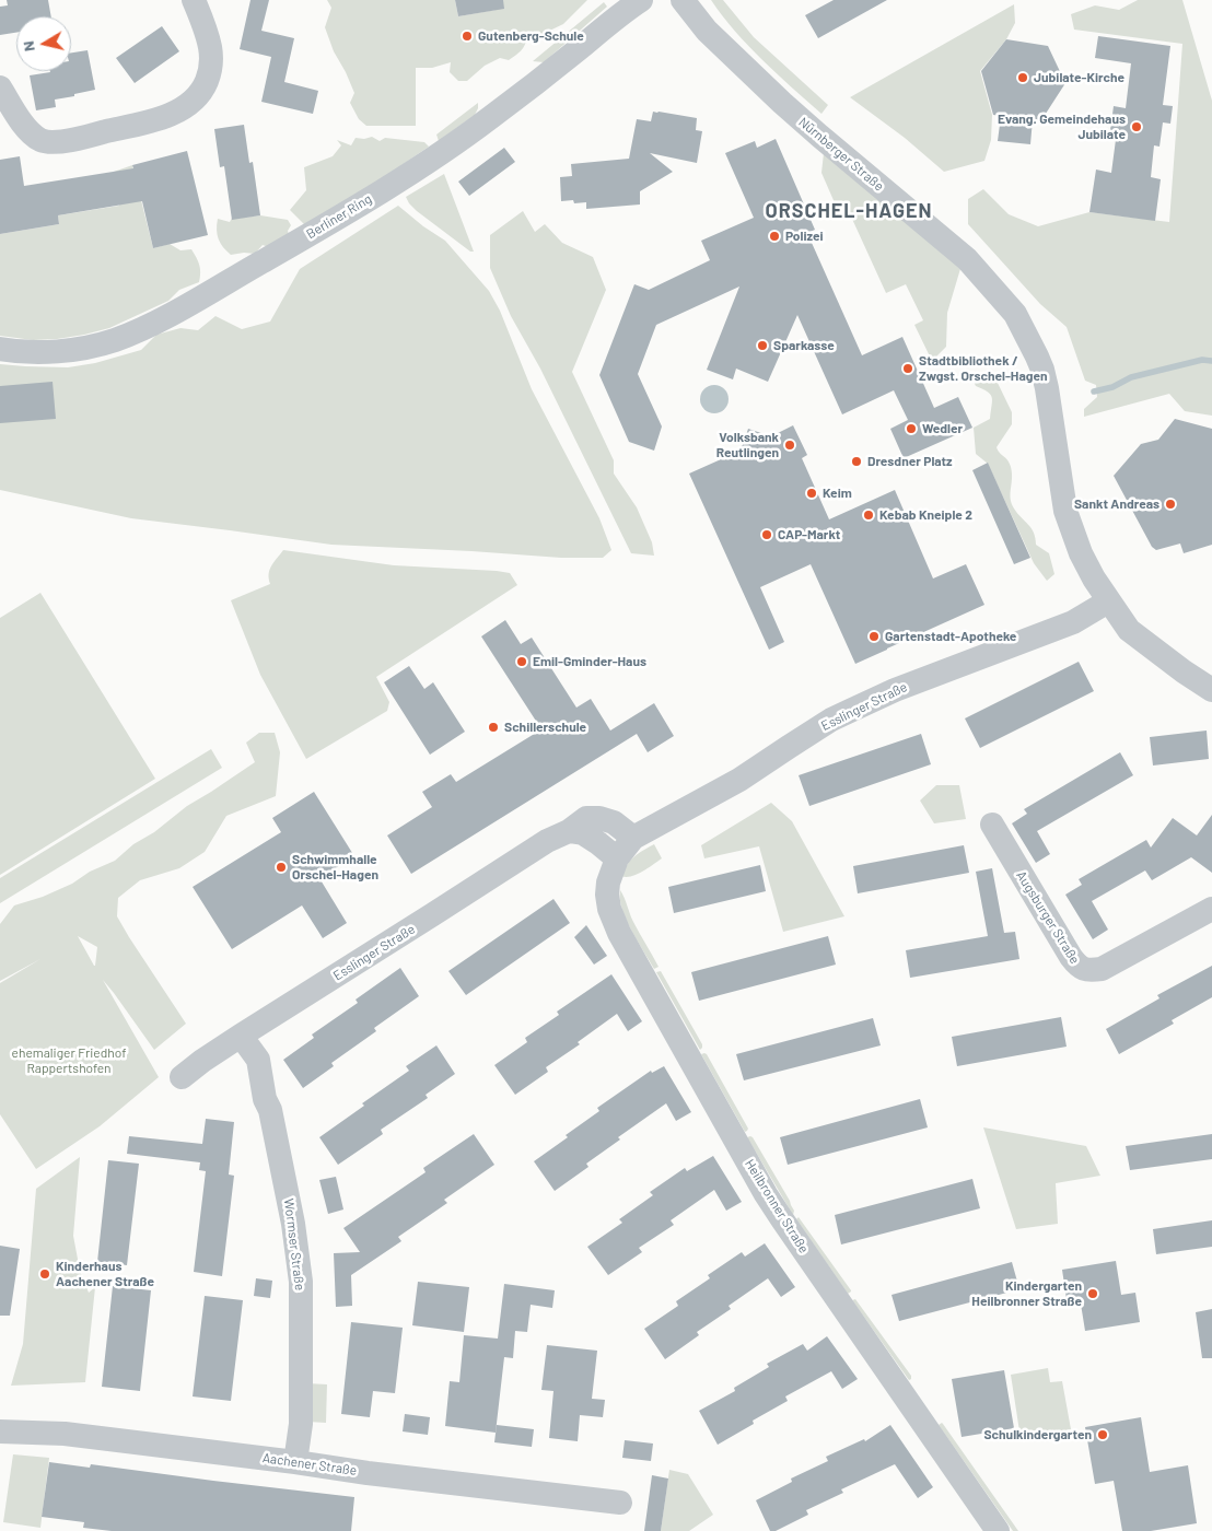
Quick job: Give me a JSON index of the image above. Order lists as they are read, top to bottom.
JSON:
{
  "streets": {
    "street": [
      "Nürnberger Straße",
      "Berliner Ring",
      "Esslinger Straße",
      "Augsburger Straße",
      "Heilbronner Straße",
      "Wormser Straße",
      "Aachener Straße"
    ]
  },
  "crossings": [
    ["Nürnberger Straße", "Esslinger Straße"],
    ["Esslinger Straße", "Heilbronner Straße"],
    ["Esslinger Straße", "Wormser Straße"],
    ["Wormser Straße", "Aachener Straße"]
  ],
  "districts": ["ORSCHEL-HAGEN"],
  "parks": ["ehemaliger Friedhof Rappertshofen"],
  "places": [
    "Gutenberg-Schule",
    "Jubilate-Kirche",
    "Evang. Gemeindehaus Jubilate",
    "Polizei",
    "Sparkasse",
    "Stadtbibliothek / Zwgst. Orschel-Hagen",
    "Wedler",
    "Volksbank Reutlingen",
    "Dresdner Platz",
    "Keim",
    "Sankt Andreas",
    "Kebab Kneiple 2",
    "CAP-Markt",
    "Gartenstadt-Apotheke",
    "Emil-Gminder-Haus",
    "Schillerschule",
    "Schwimmhalle Orschel-Hagen",
    "Kinderhaus Aachener Straße",
    "Kindergarten Heilbronner Straße",
    "Schulkindergarten"
  ],
  "north": "left"
}
